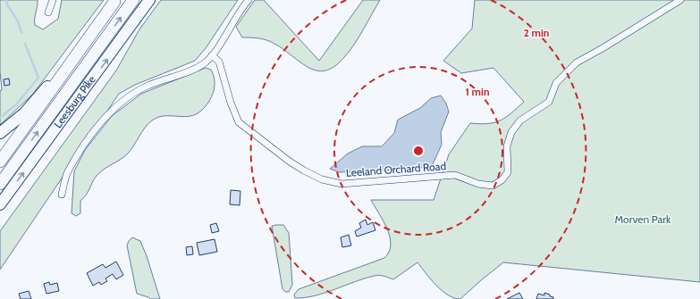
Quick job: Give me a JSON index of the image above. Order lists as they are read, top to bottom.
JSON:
{
  "streets": {
    "highway": ["Leesburg Pike"],
    "street": ["Leeland Orchard Road"]
  },
  "parks": ["Morven Park"],
  "rings": ["2 min", "1 min"]
}
